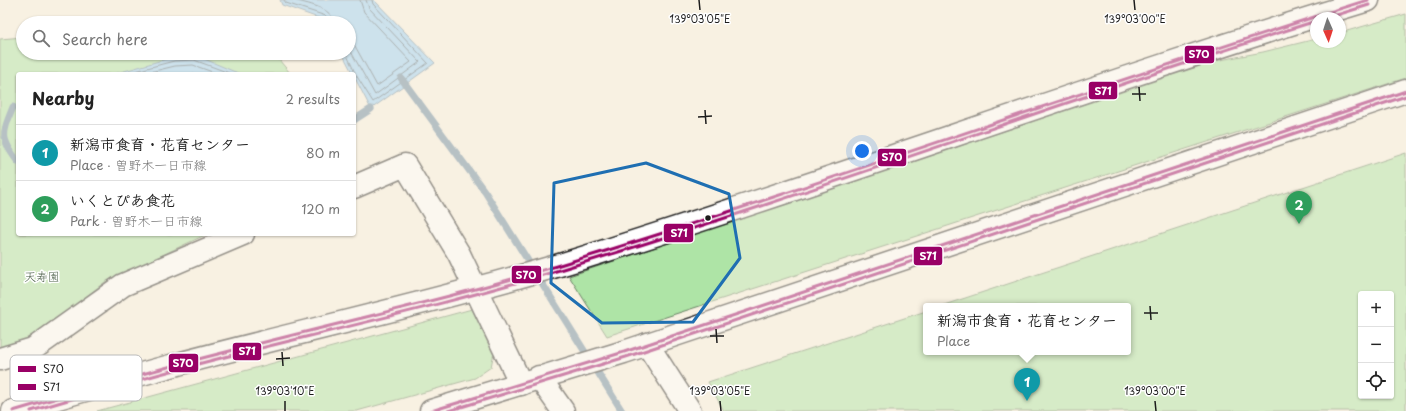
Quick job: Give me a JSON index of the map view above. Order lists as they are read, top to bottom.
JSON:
{
  "parks": ["天寿園"],
  "lines": ["transit line S70", "transit line S71"],
  "legend": ["S70", "S71"],
  "north": "bottom",
  "page": {
    "search": "Search here",
    "heading": ["Nearby", "2 results"],
    "list": [
      {
        "mark": "1",
        "name": "新潟市食育・花育センター",
        "note": "Place · 曽野木一日市線",
        "value": "80 m"
      },
      {
        "mark": "2",
        "name": "いくとぴあ食花",
        "note": "Park · 曽野木一日市線",
        "value": "120 m"
      }
    ],
    "pins": ["2", "1"],
    "map_buttons": ["+", "−"],
    "popup": ["新潟市食育・花育センター", "Place"]
  },
  "coordinates": ["139°03'05\"E", "139°03'00\"E", "139°03'10\"E"]
}
